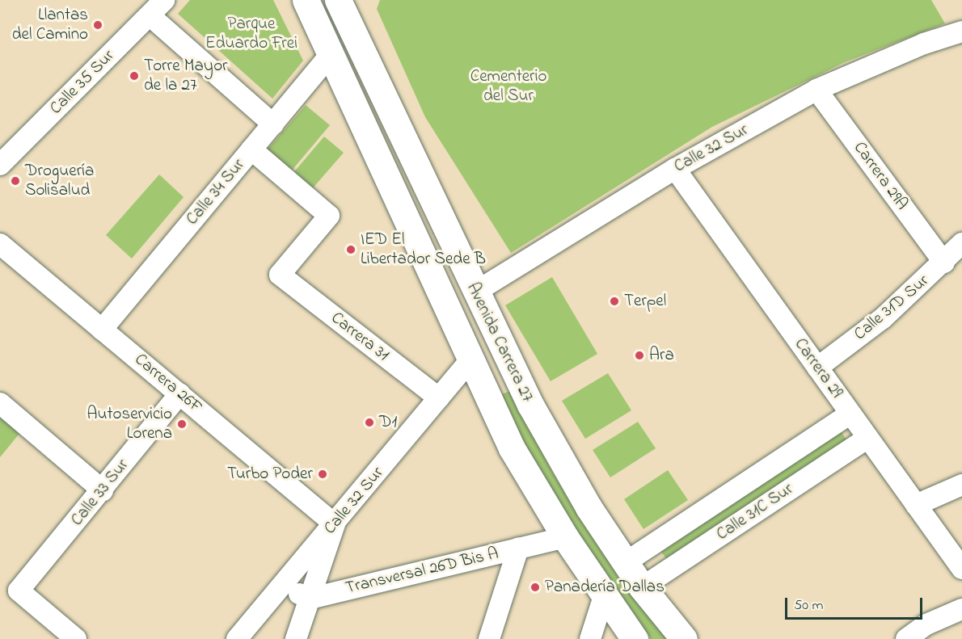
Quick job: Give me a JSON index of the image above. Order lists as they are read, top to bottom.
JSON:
{
  "streets": {
    "main road": ["Avenida Carrera 27"],
    "street": [
      "Calle 35 Sur",
      "Calle 32 Sur",
      "Carrera 29A",
      "Calle 34 Sur",
      "Calle 31D Sur",
      "Carrera 31",
      "Carrera 29",
      "Carrera 26F",
      "Calle 33 Sur",
      "Calle 31C Sur",
      "Transversal 26D Bis A"
    ]
  },
  "crossings": [
    ["Calle 32 Sur", "Carrera 29A"],
    ["Calle 32 Sur", "Carrera 31"],
    ["Calle 32 Sur", "Avenida Carrera 27"],
    ["Calle 32 Sur", "Carrera 29"],
    ["Calle 32 Sur", "Carrera 26F"],
    ["Carrera 29A", "Calle 31D Sur"],
    ["Calle 34 Sur", "Carrera 31"],
    ["Calle 34 Sur", "Avenida Carrera 27"],
    ["Calle 34 Sur", "Carrera 26F"],
    ["Calle 31D Sur", "Carrera 29"],
    ["Avenida Carrera 27", "Calle 31C Sur"],
    ["Avenida Carrera 27", "Transversal 26D Bis A"],
    ["Carrera 29", "Calle 31C Sur"],
    ["Carrera 26F", "Calle 33 Sur"]
  ],
  "parks": ["Parque Eduardo Frei", "Cementerio del Sur"],
  "places": [
    "Llantas del Camino",
    "Torre Mayor de la 27",
    "Droguería Solisalud",
    "IED El Libertador Sede B",
    "Terpel",
    "Ara",
    "D1",
    "Autoservicio Lorena",
    "Turbo Poder",
    "Panadería Dallas"
  ],
  "scale_bar": "50 m"
}
